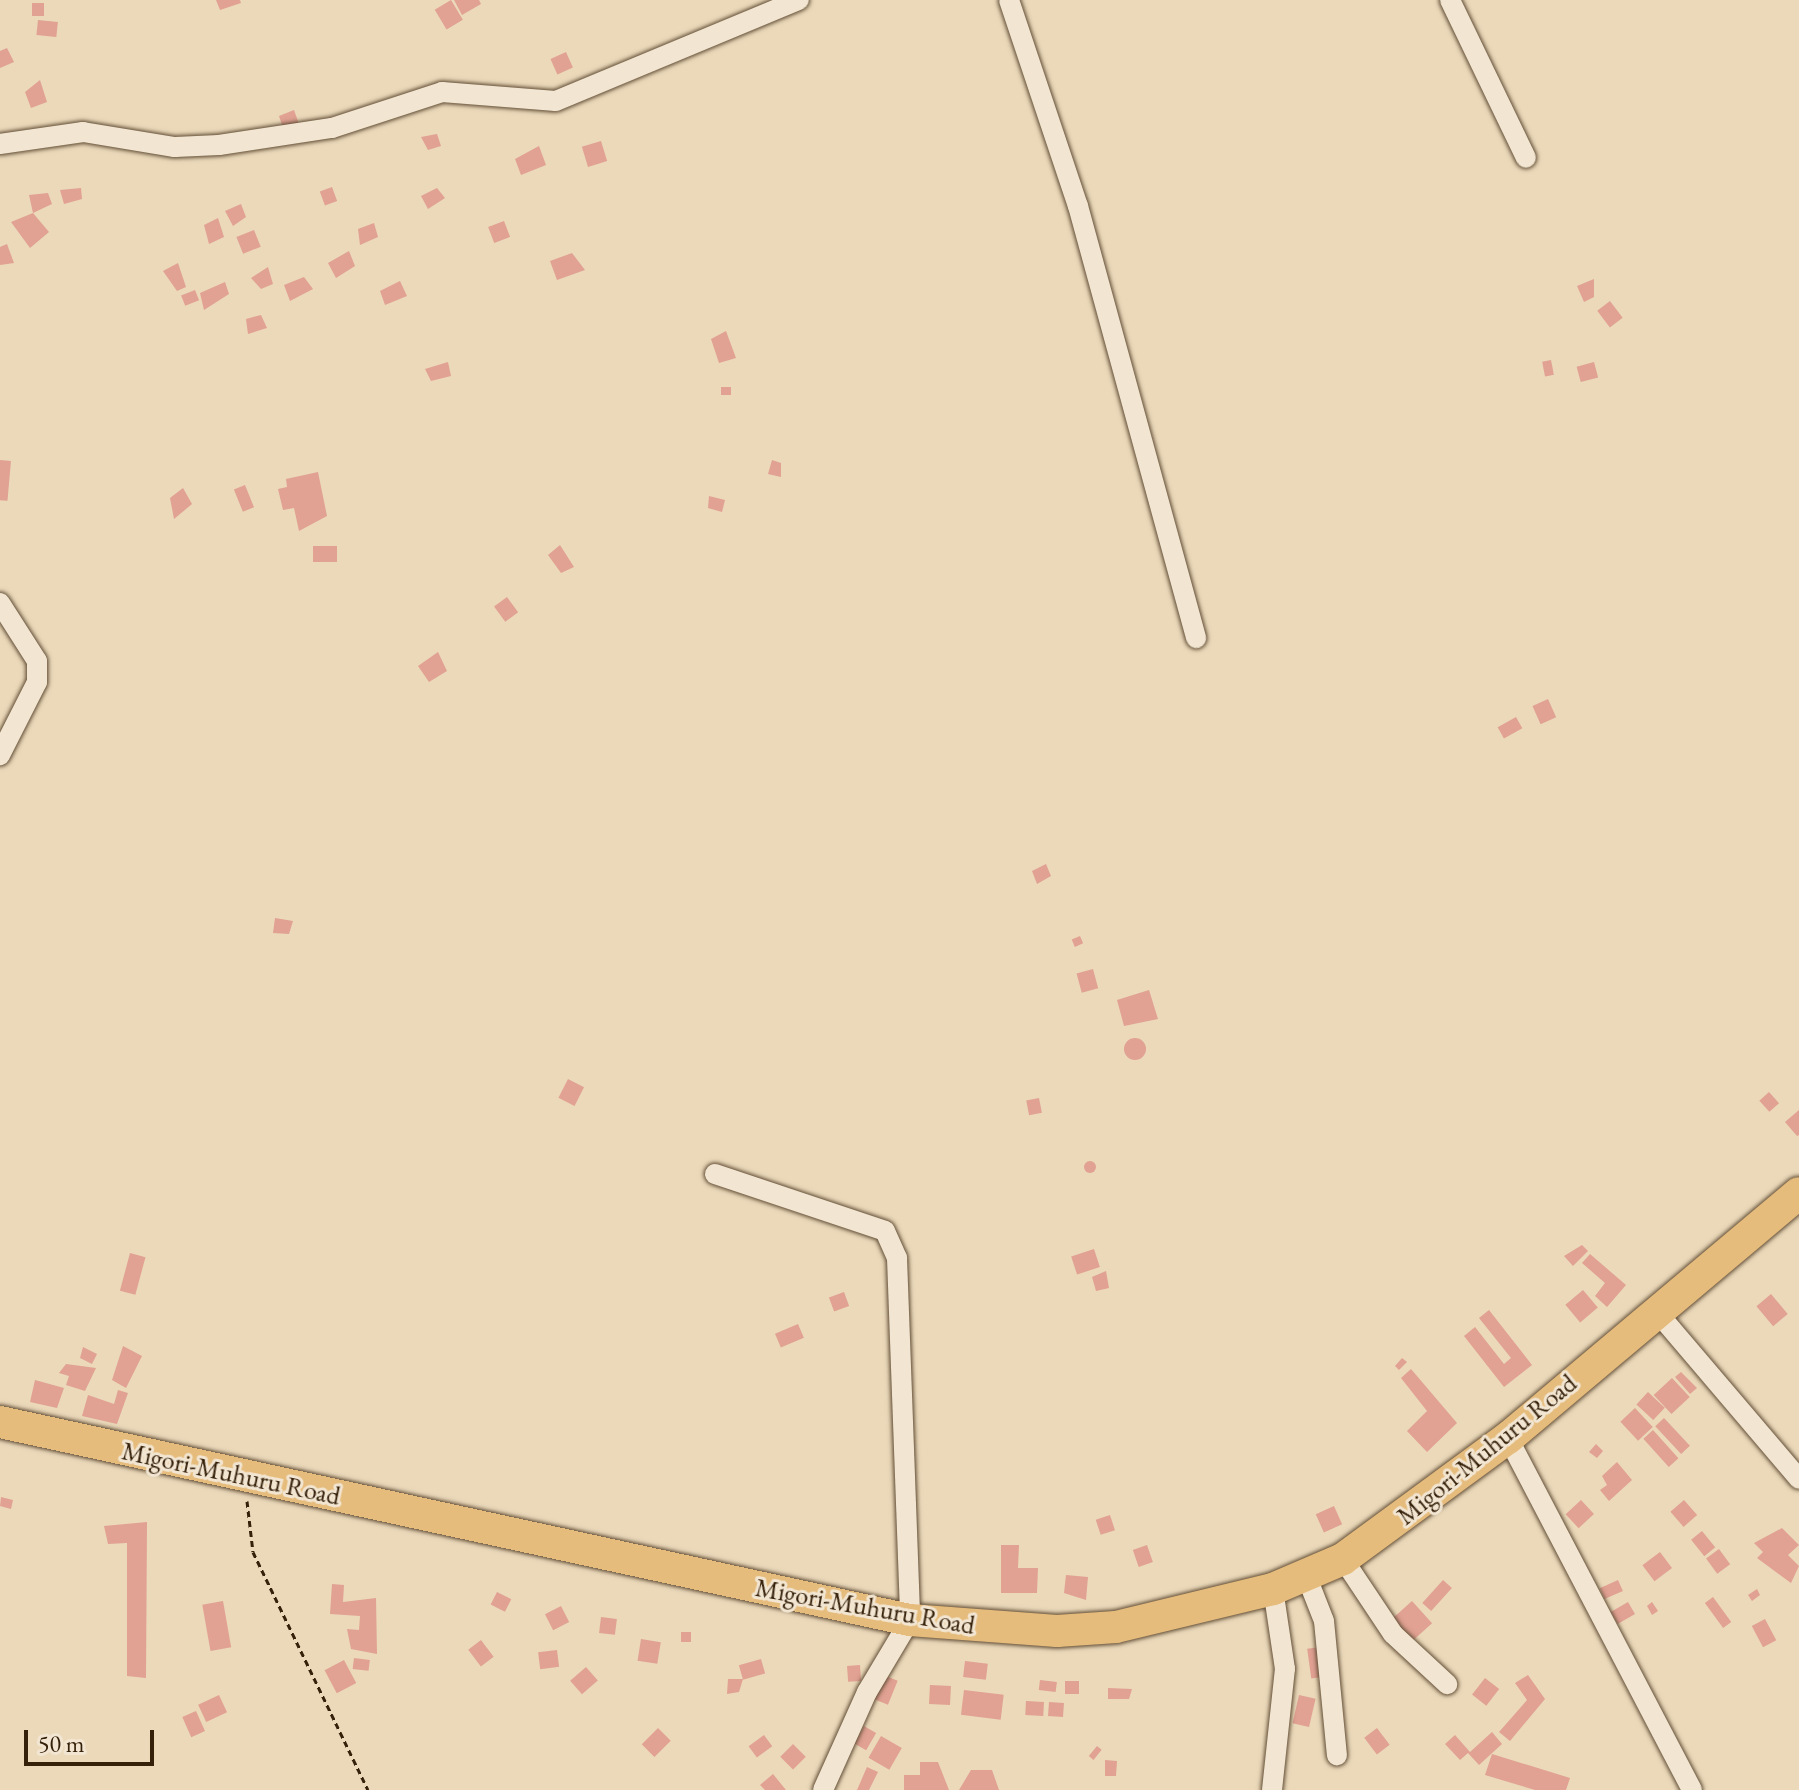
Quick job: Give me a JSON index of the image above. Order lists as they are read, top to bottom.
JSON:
{
  "streets": {
    "highway": ["Migori-Muhuru Road"]
  },
  "scale_bar": "50 m"
}
